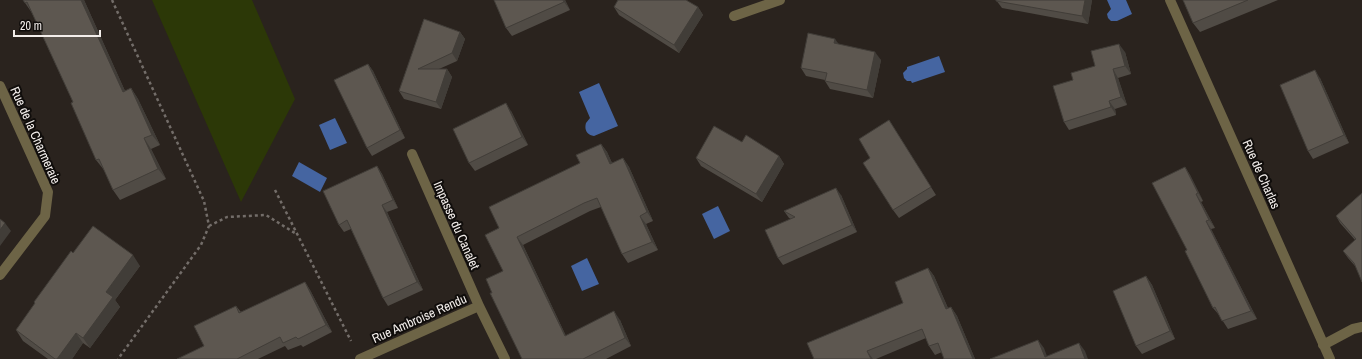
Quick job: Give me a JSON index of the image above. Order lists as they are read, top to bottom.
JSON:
{
  "streets": {
    "street": [
      "Rue de la Charmeraie",
      "Rue de Charlas",
      "Impasse du Canalet",
      "Rue Ambroise Rendu"
    ]
  },
  "crossings": [
    ["Impasse du Canalet", "Rue Ambroise Rendu"]
  ],
  "scale_bar": "20 m"
}
